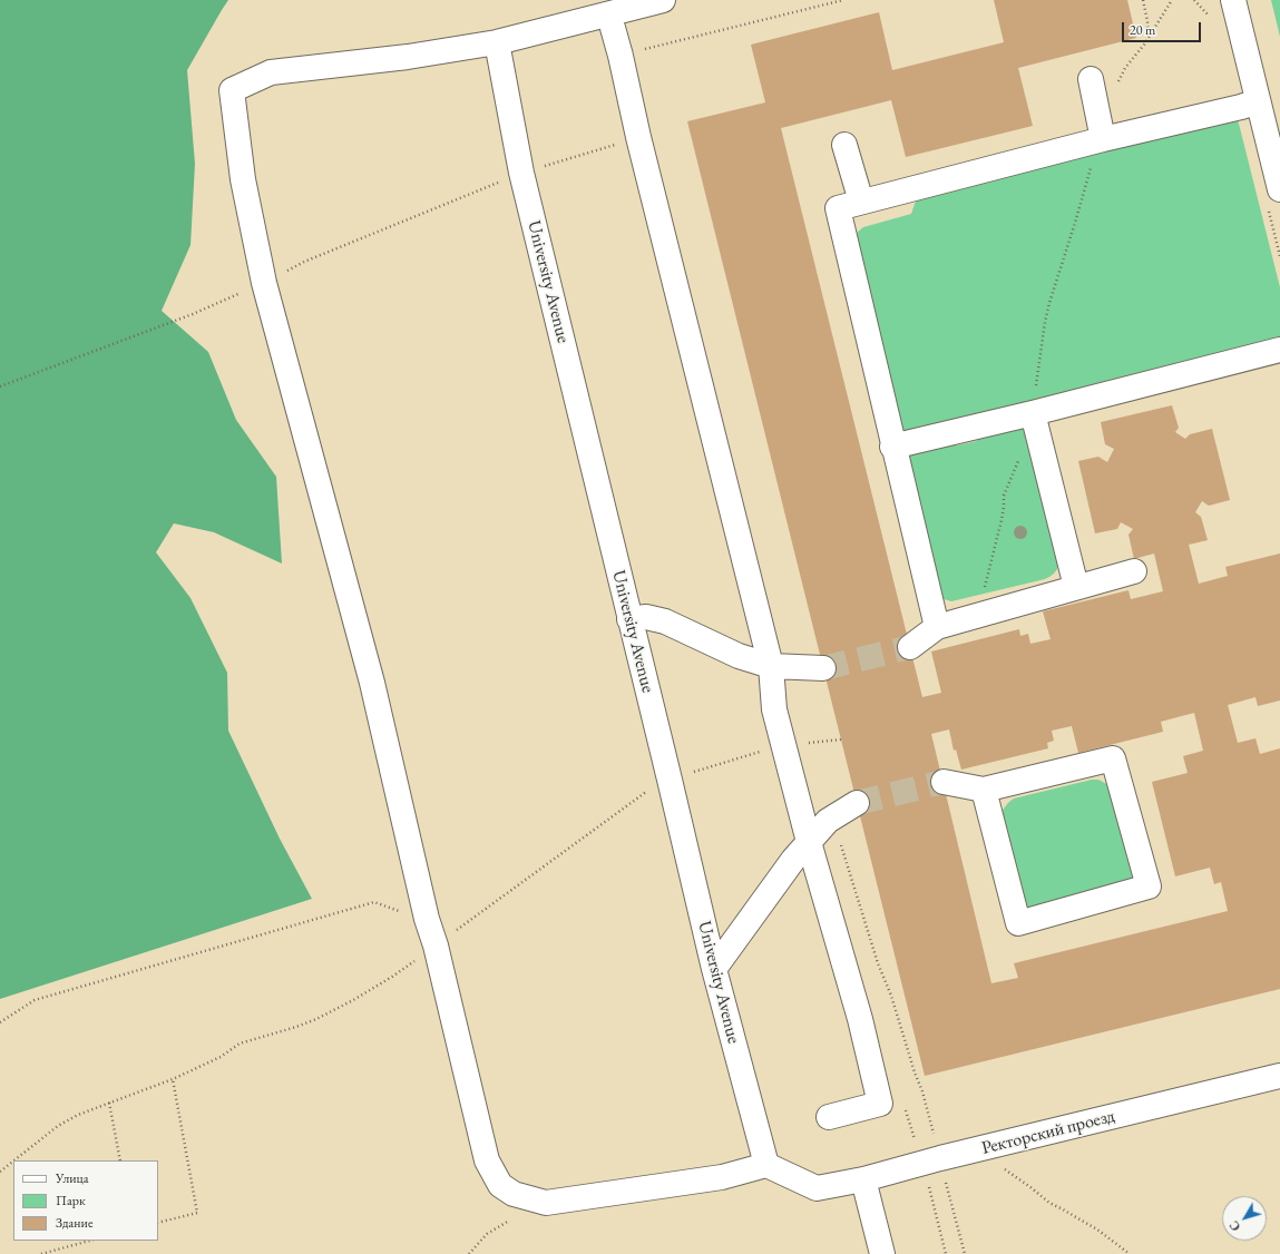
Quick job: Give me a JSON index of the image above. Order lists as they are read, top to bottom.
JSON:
{
  "streets": {
    "street": ["University Avenue", "Ректорский проезд"]
  },
  "crossings": [
    ["University Avenue", "Ректорский проезд"]
  ],
  "legend": ["Улица", "Парк", "Здание"],
  "scale_bar": "20 m",
  "north": "bottom left"
}
